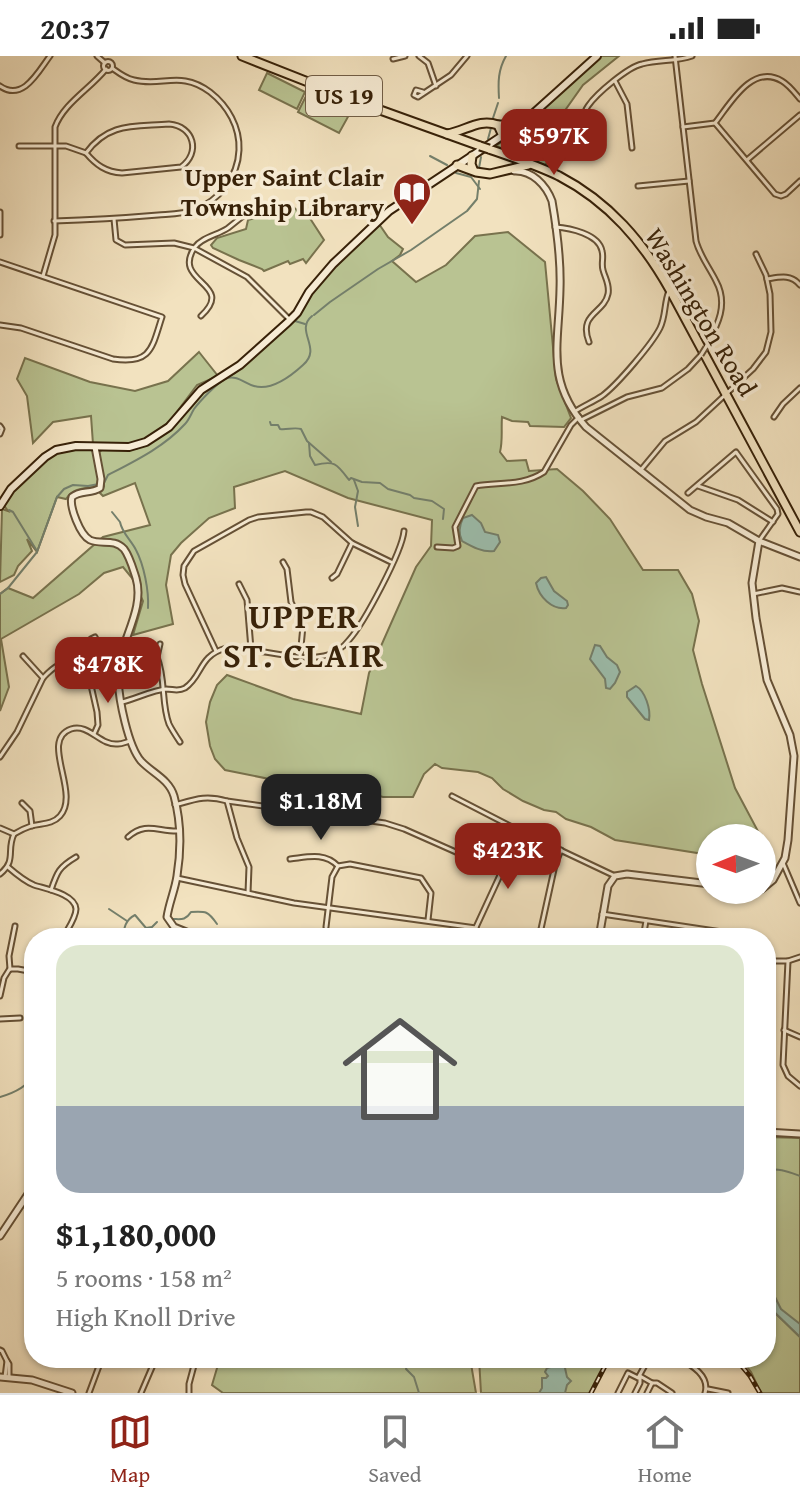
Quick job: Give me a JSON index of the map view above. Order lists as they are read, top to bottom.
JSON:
{
  "streets": {
    "main road": ["US 19", "Washington Road"]
  },
  "districts": ["UPPER ST. CLAIR"],
  "places": {
    "library": ["Upper Saint Clair Township Library"]
  },
  "north": "left",
  "page": {
    "status": "20:37",
    "price": [
      "$597K",
      "$478K",
      "$1.18M",
      "$423K"
    ],
    "list": [
      {
        "name": "$1,180,000",
        "note": "5 rooms · 158 m² · High Knoll Drive"
      }
    ],
    "tabs": ["Map", "Saved", "Home"]
  }
}
